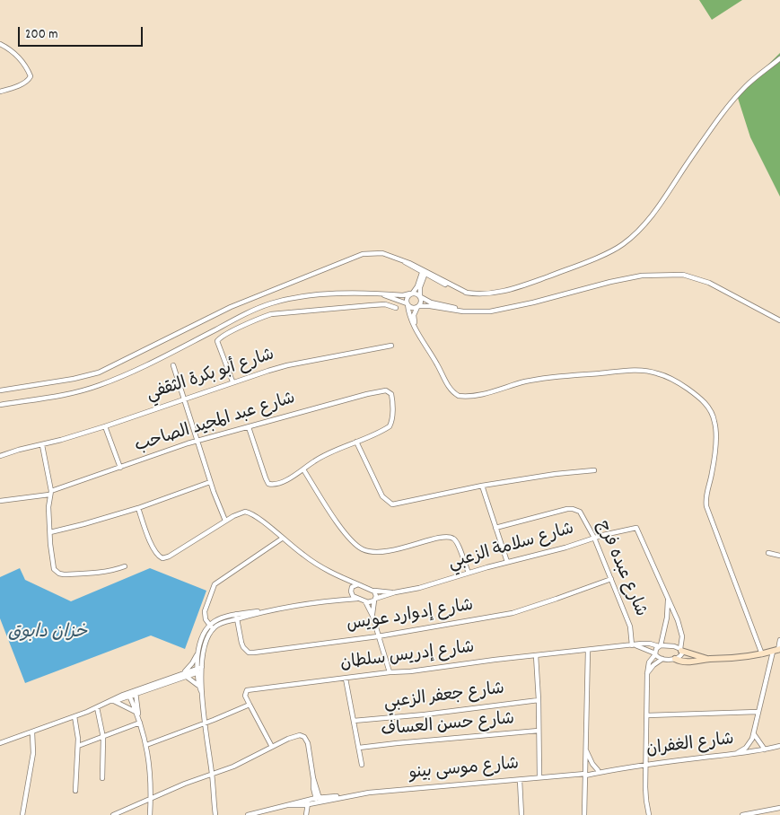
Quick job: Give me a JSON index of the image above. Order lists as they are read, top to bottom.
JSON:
{
  "streets": {
    "street": [
      "شارع أبو بكرة الثقفي",
      "شارع عبد المجيد الصاحب",
      "شارع سلامة الزعبي",
      "شارع عبده فرج",
      "شارع إدوارد عويس",
      "شارع إدريس سلطان",
      "شارع جعفر الزعبي",
      "شارع حسن العساف",
      "شارع الغفران",
      "شارع موسى بينو"
    ]
  },
  "crossings": [
    ["شارع سلامة الزعبي", "شارع عبده فرج"],
    ["شارع عبده فرج", "شارع إدوارد عويس"],
    ["شارع عبده فرج", "شارع إدريس سلطان"],
    ["شارع الغفران", "شارع موسى بينو"]
  ],
  "water": ["خزان دابوق"],
  "scale_bar": "200 m"
}
